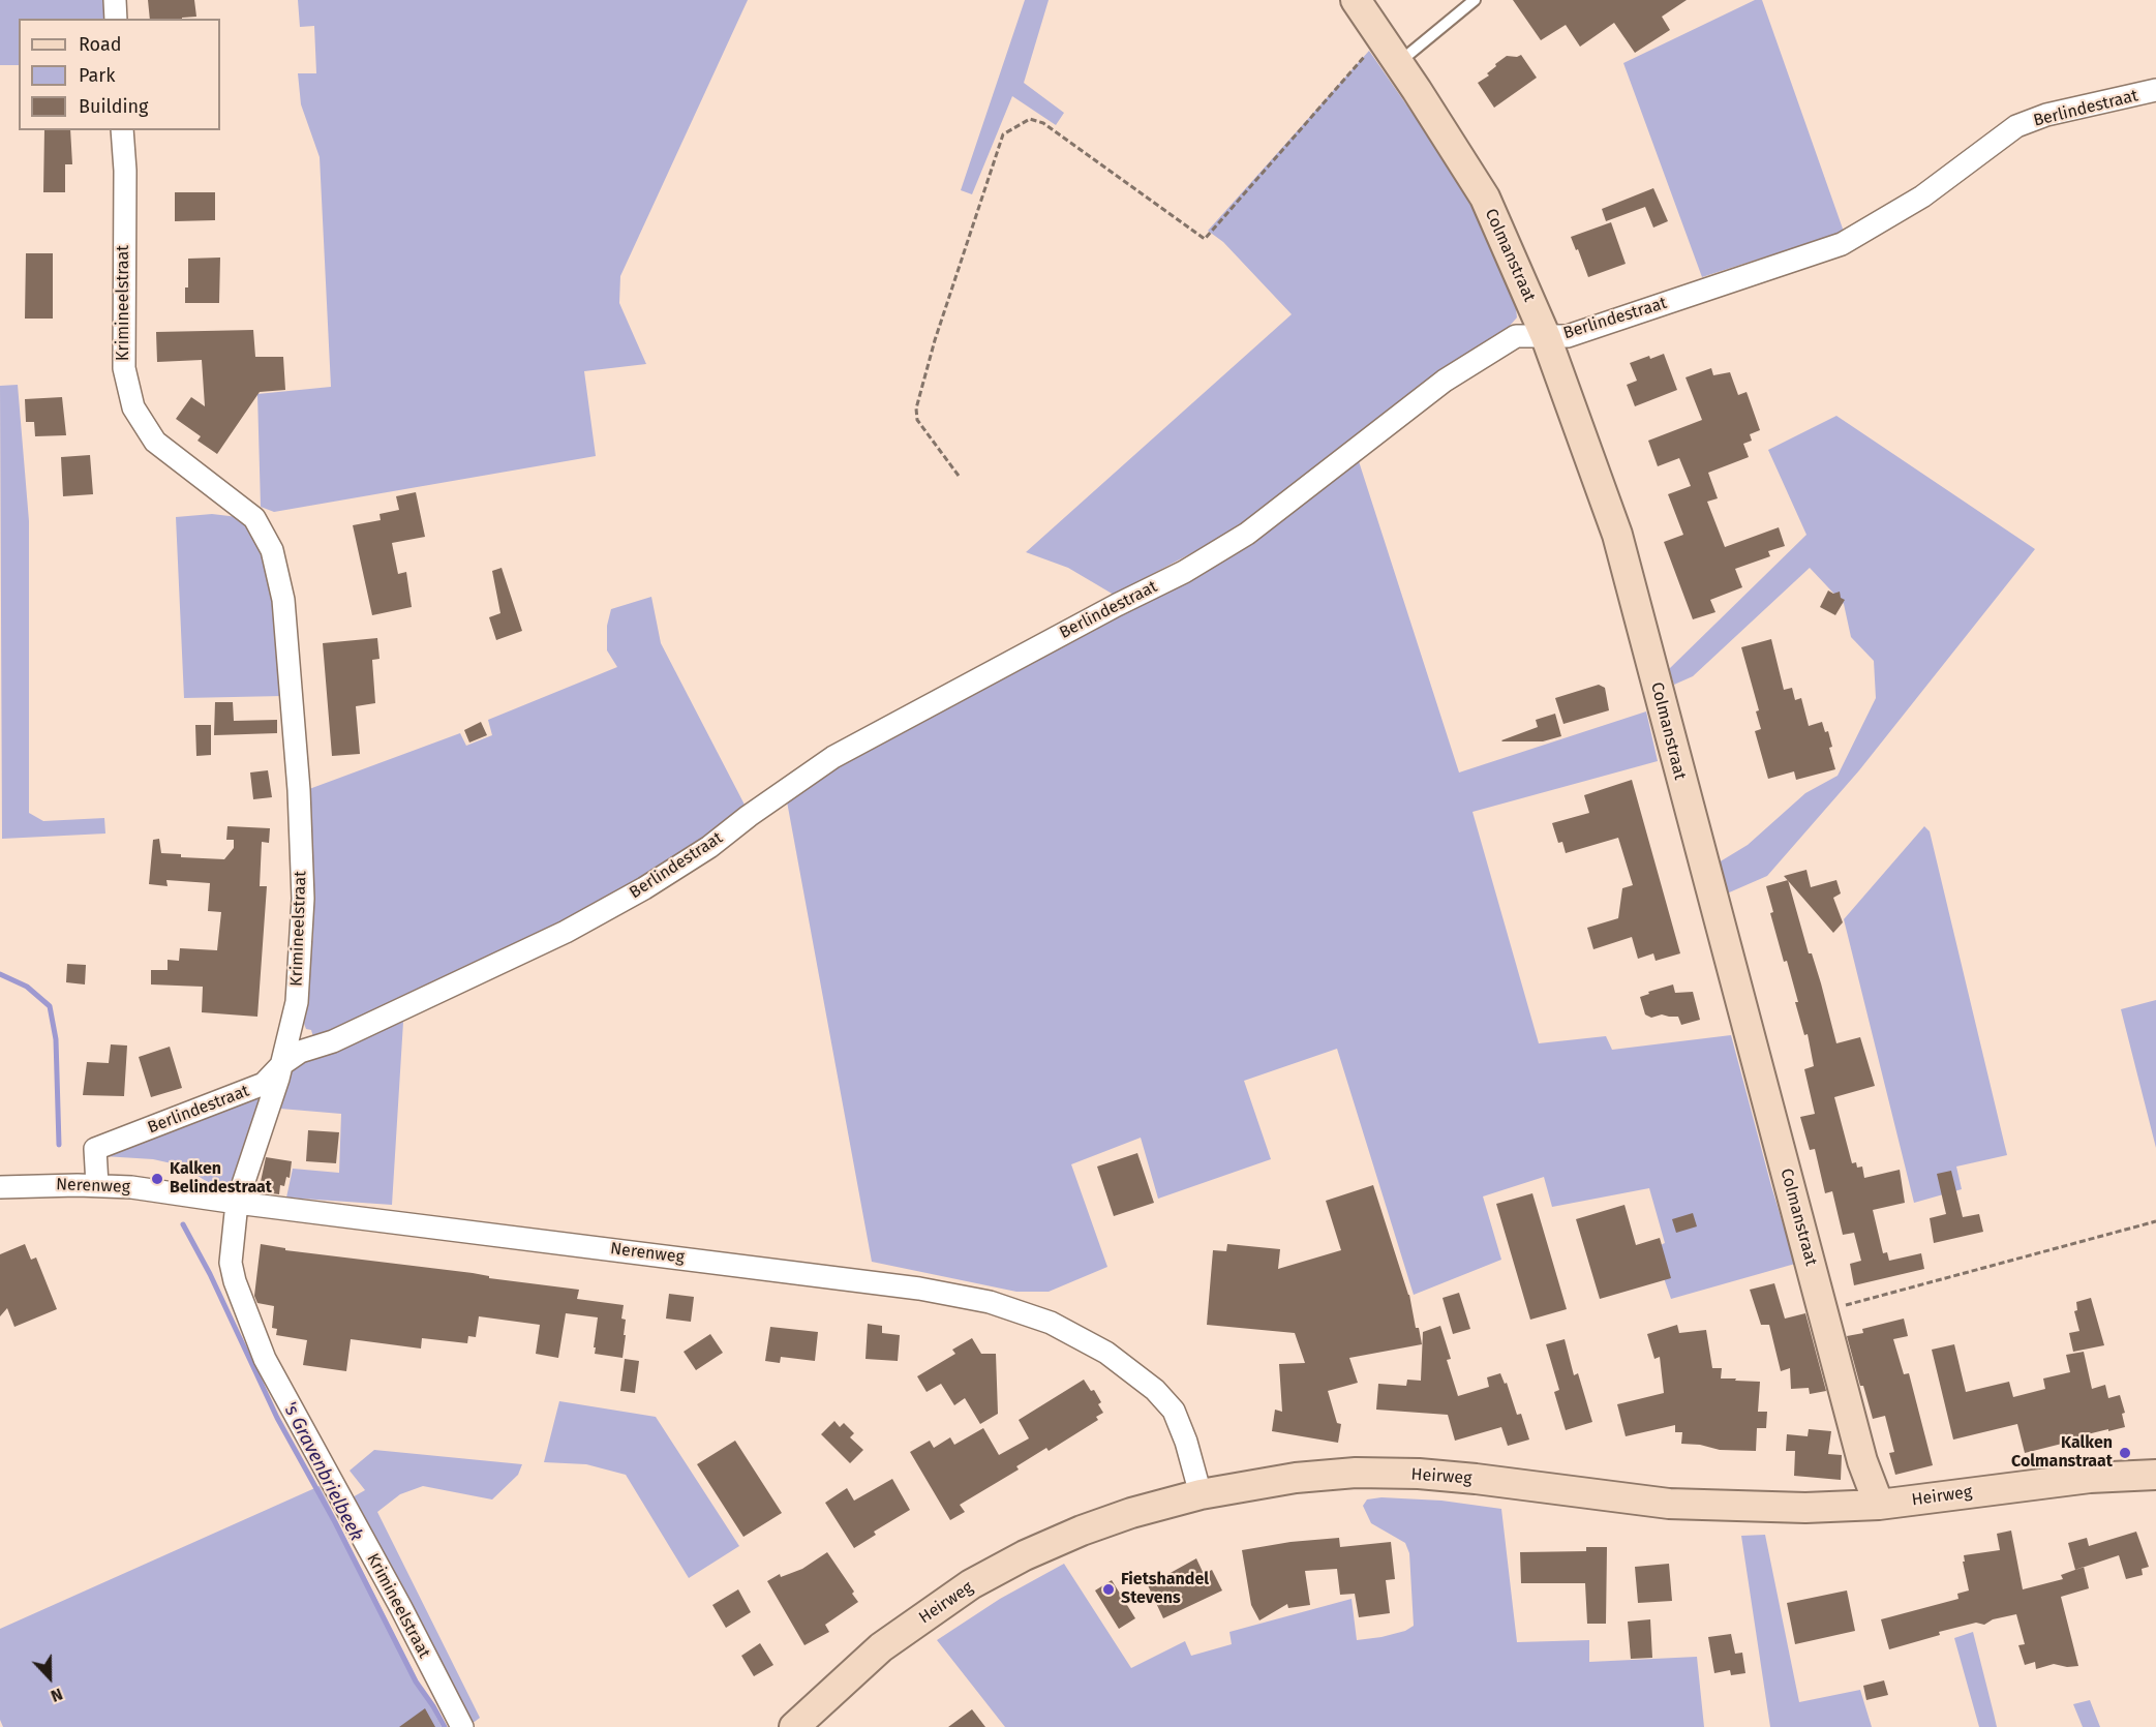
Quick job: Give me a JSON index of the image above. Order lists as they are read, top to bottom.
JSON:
{
  "streets": {
    "main road": ["Colmanstraat", "Heirweg"],
    "street": ["Berlindestraat", "Krimineelstraat", "Nerenweg"]
  },
  "crossings": [
    ["Berlindestraat", "Colmanstraat"],
    ["Berlindestraat", "Krimineelstraat"],
    ["Berlindestraat", "Nerenweg"],
    ["Colmanstraat", "Heirweg"],
    ["Krimineelstraat", "Nerenweg"],
    ["Nerenweg", "Heirweg"]
  ],
  "water": ["'s Gravenbrielbeek"],
  "places": ["Kalken Belindestraat", "Kalken Colmanstraat", "Fietshandel Stevens"],
  "legend": ["Road", "Park", "Building"],
  "north": "bottom"
}
